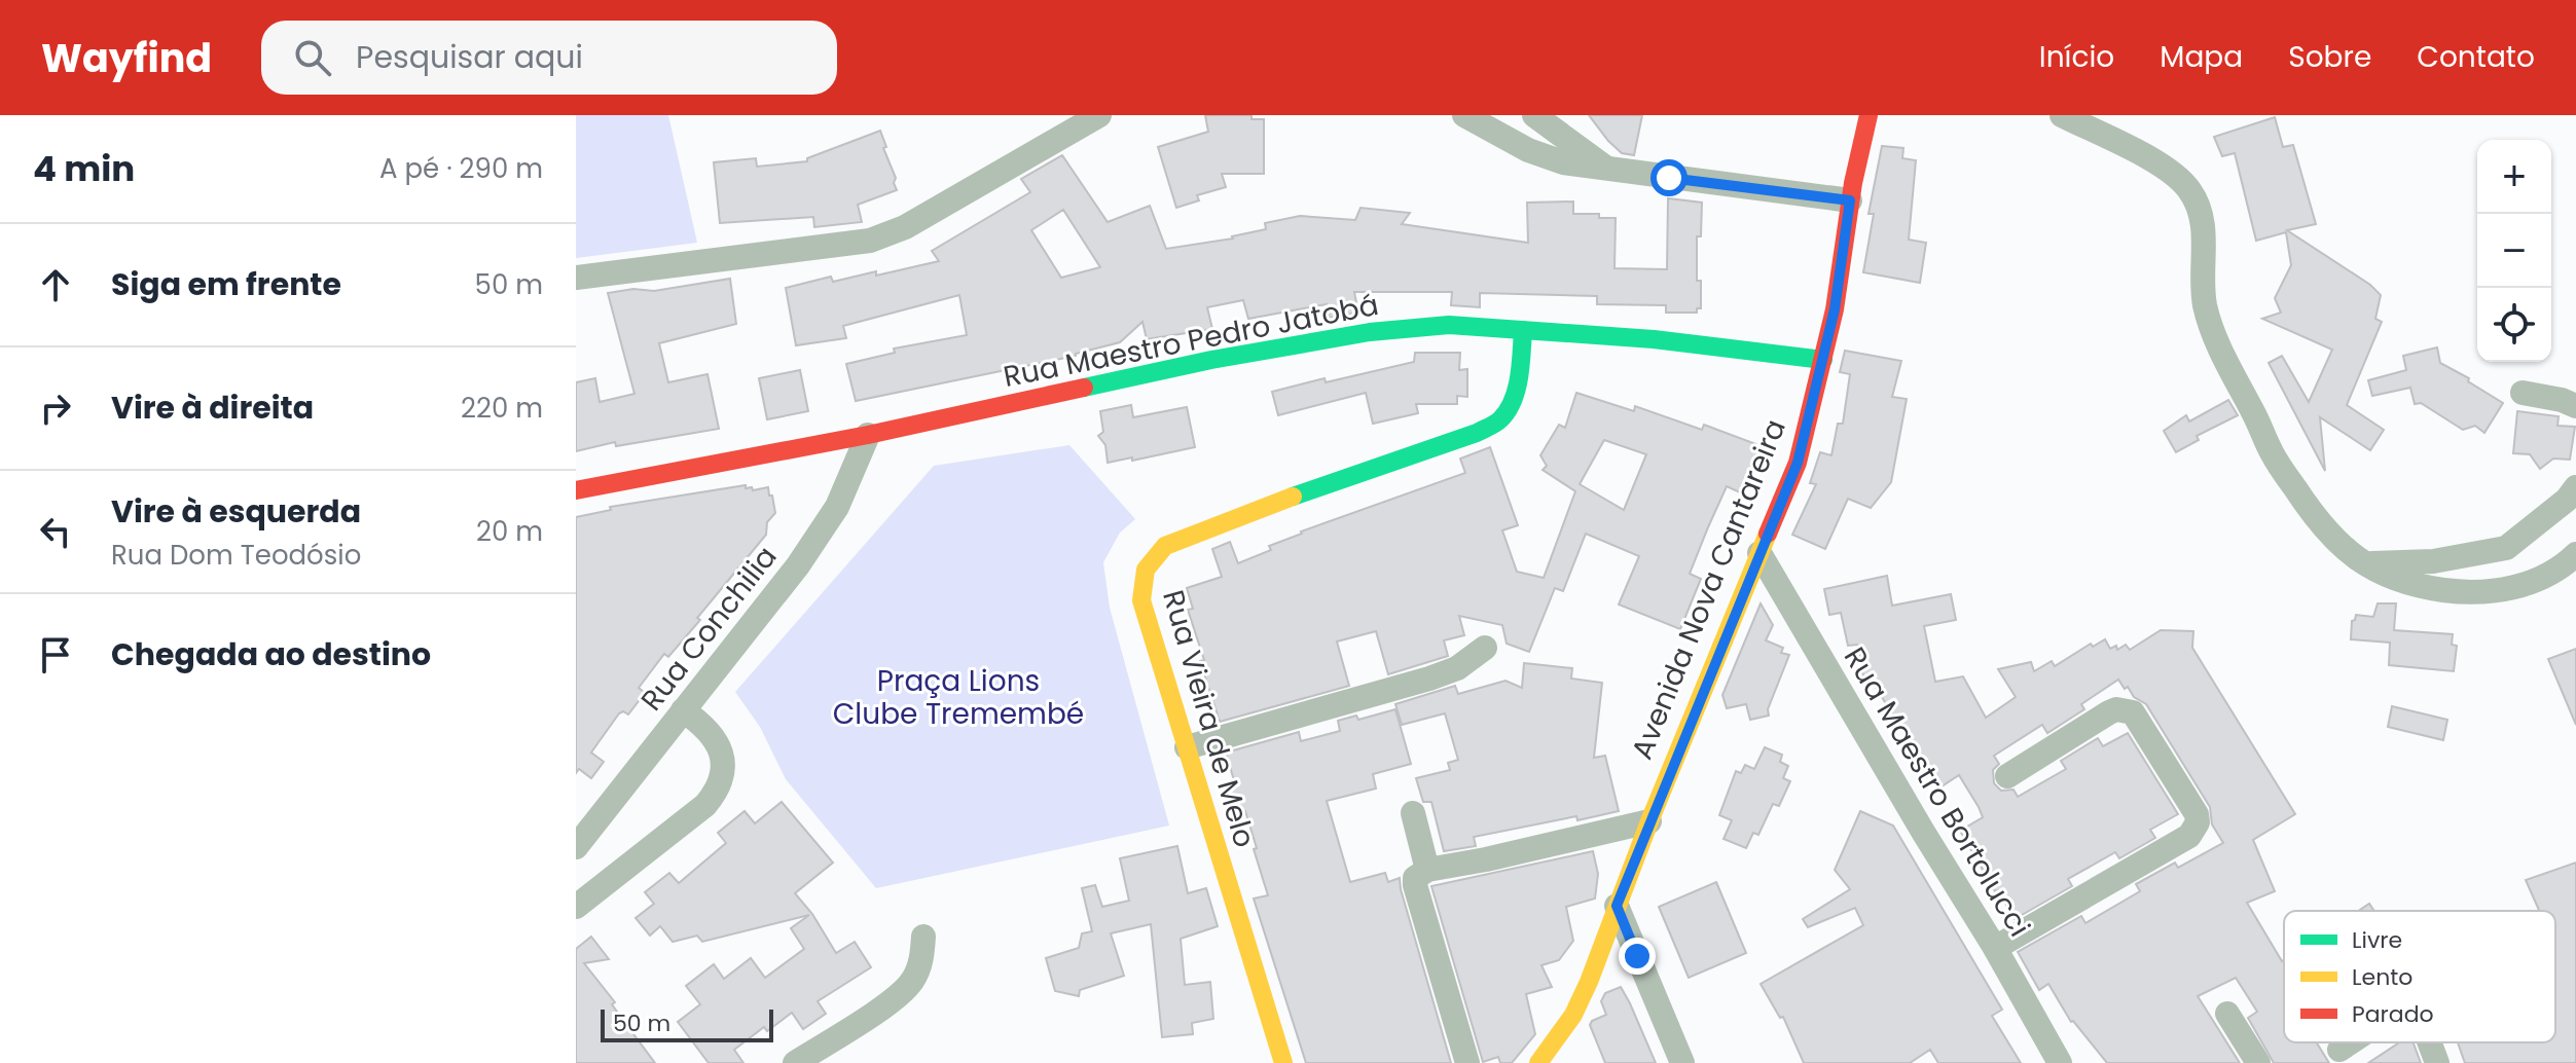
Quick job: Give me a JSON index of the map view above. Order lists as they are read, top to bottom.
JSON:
{
  "streets": {
    "street": [
      "Rua Maestro Pedro Jatobá",
      "Avenida Nova Cantareira",
      "Rua Conchilia",
      "Rua Vieira de Melo",
      "Rua Maestro Bortolucci"
    ]
  },
  "crossings": [
    ["Rua Maestro Pedro Jatobá", "Avenida Nova Cantareira"],
    ["Rua Maestro Pedro Jatobá", "Rua Conchilia"],
    ["Rua Maestro Pedro Jatobá", "Rua Vieira de Melo"],
    ["Avenida Nova Cantareira", "Rua Maestro Bortolucci"]
  ],
  "parks": ["Praça Lions Clube Tremembé"],
  "legend": ["Livre", "Lento", "Parado"],
  "scale_bar": "50 m",
  "page": {
    "header": "Wayfind",
    "search": "Pesquisar aqui",
    "nav": [
      "Início",
      "Mapa",
      "Sobre",
      "Contato"
    ],
    "heading": ["4 min", "A pé · 290 m"],
    "map_buttons": ["+", "−"],
    "list": [
      ["Siga em frente", "50 m"],
      ["Vire à direita", "220 m"],
      ["Vire à esquerda", "Rua Dom Teodósio", "20 m"],
      "Chegada ao destino"
    ],
    "scale": "50 m"
  }
}
